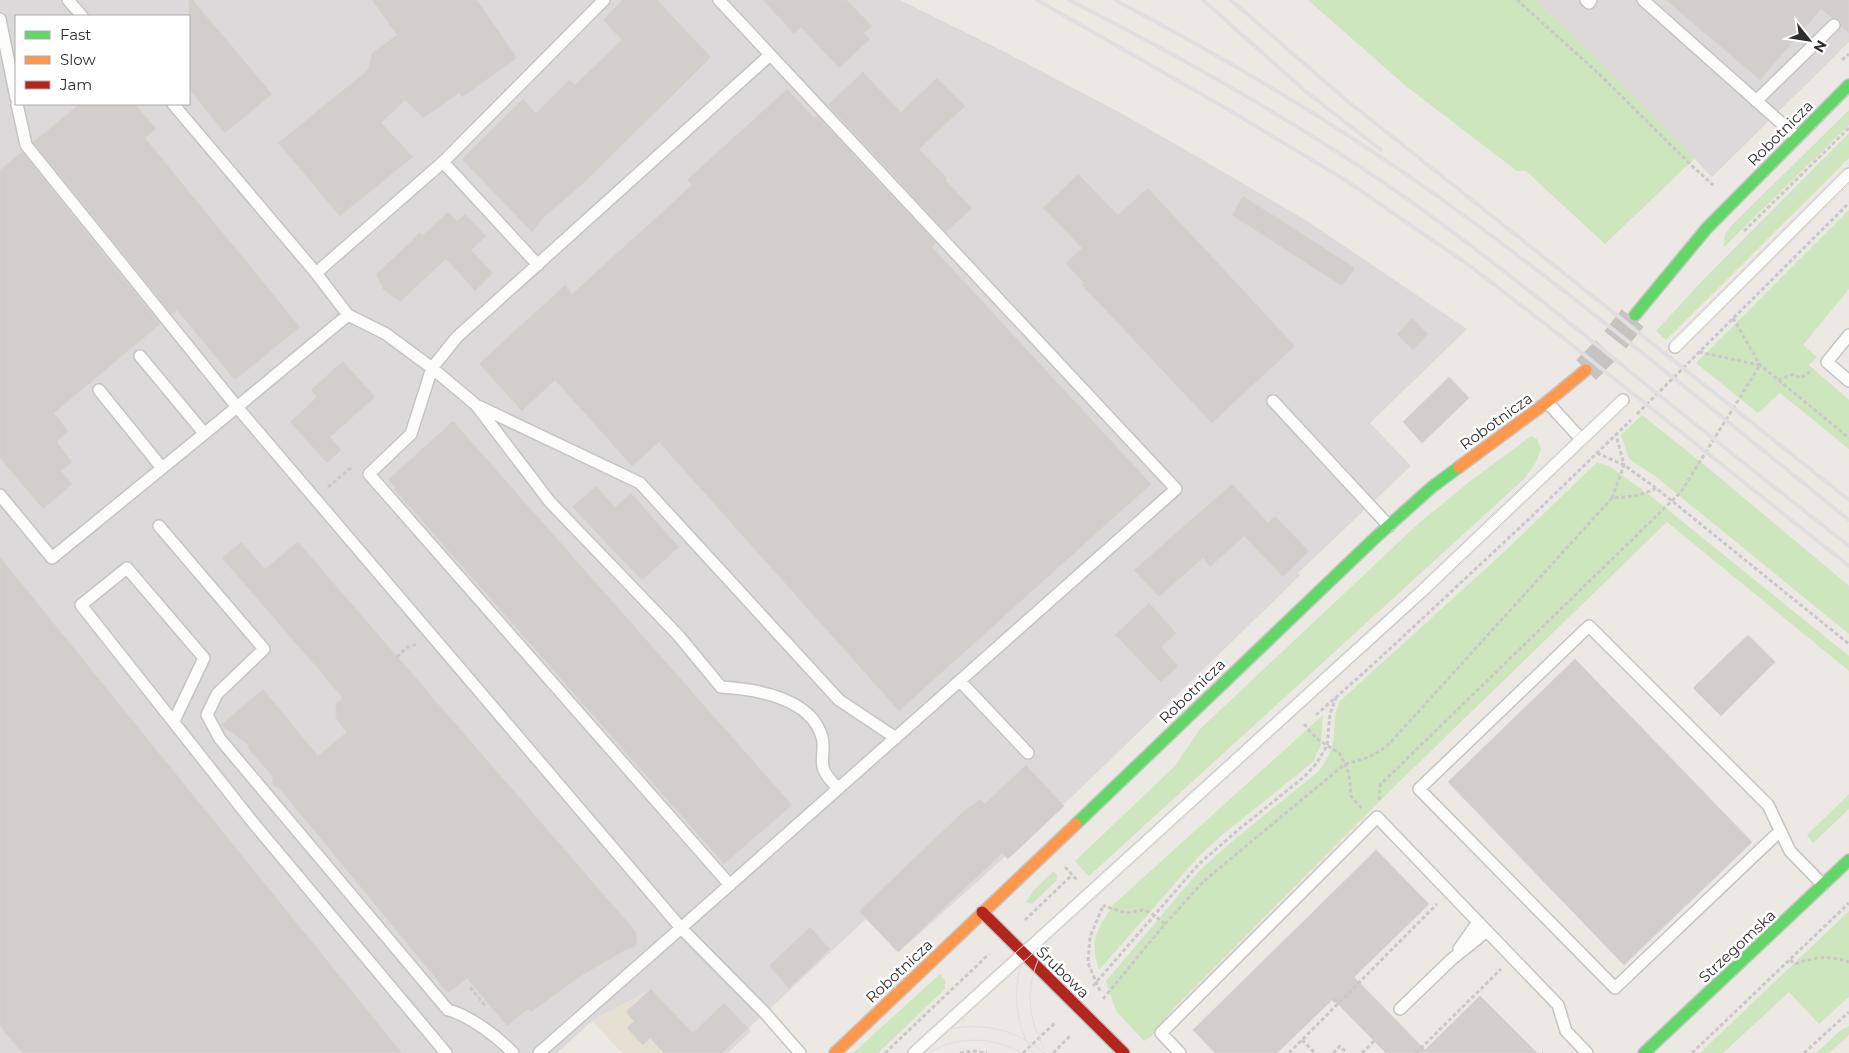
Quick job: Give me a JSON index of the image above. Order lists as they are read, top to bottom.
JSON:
{
  "streets": {
    "street": ["Robotnicza", "Strzegomska", "Śrubowa"]
  },
  "crossings": [
    ["Robotnicza", "Śrubowa"]
  ],
  "legend": ["Fast", "Slow", "Jam"],
  "north": "bottom right"
}
